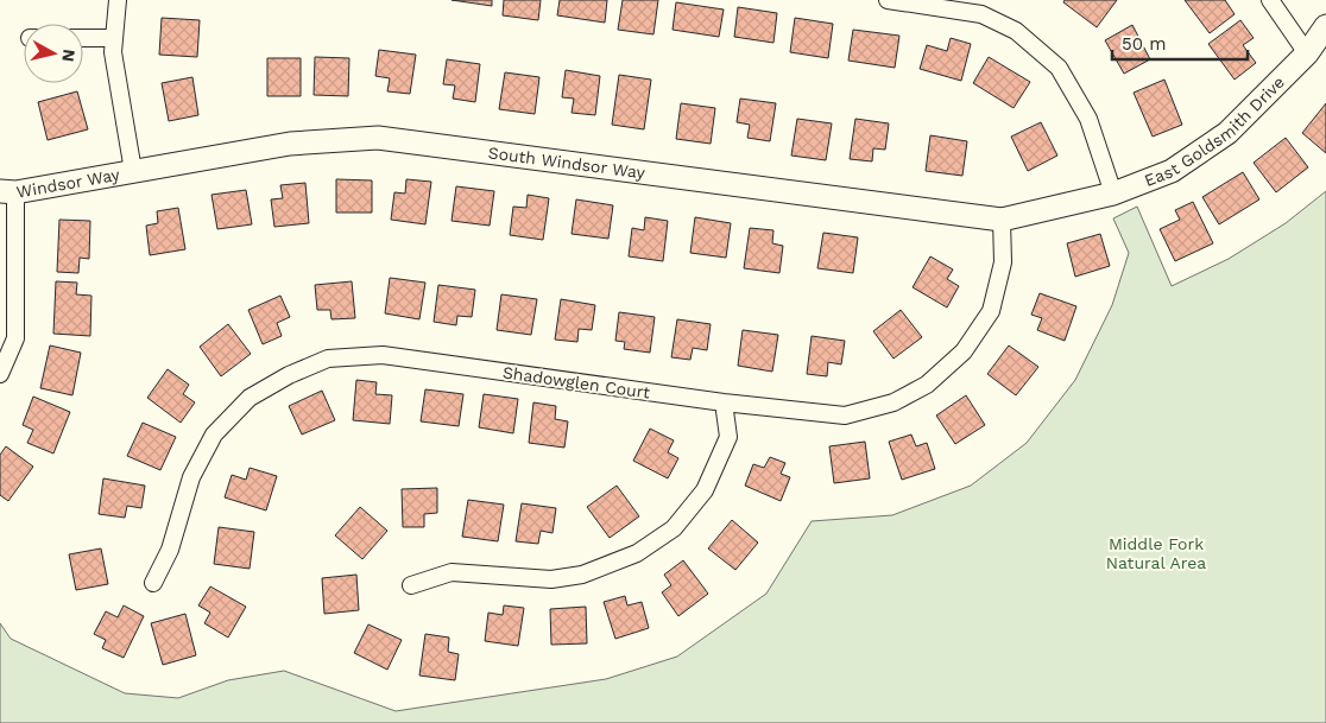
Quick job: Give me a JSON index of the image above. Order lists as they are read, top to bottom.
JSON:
{
  "streets": {
    "street": [
      "East Goldsmith Drive",
      "South Windsor Way",
      "Windsor Way",
      "Shadowglen Court"
    ]
  },
  "crossings": [
    ["East Goldsmith Drive", "South Windsor Way"],
    ["East Goldsmith Drive", "Shadowglen Court"],
    ["South Windsor Way", "Windsor Way"],
    ["South Windsor Way", "Shadowglen Court"]
  ],
  "parks": ["Middle Fork Natural Area"],
  "scale_bar": "50 m",
  "north": "right"
}
